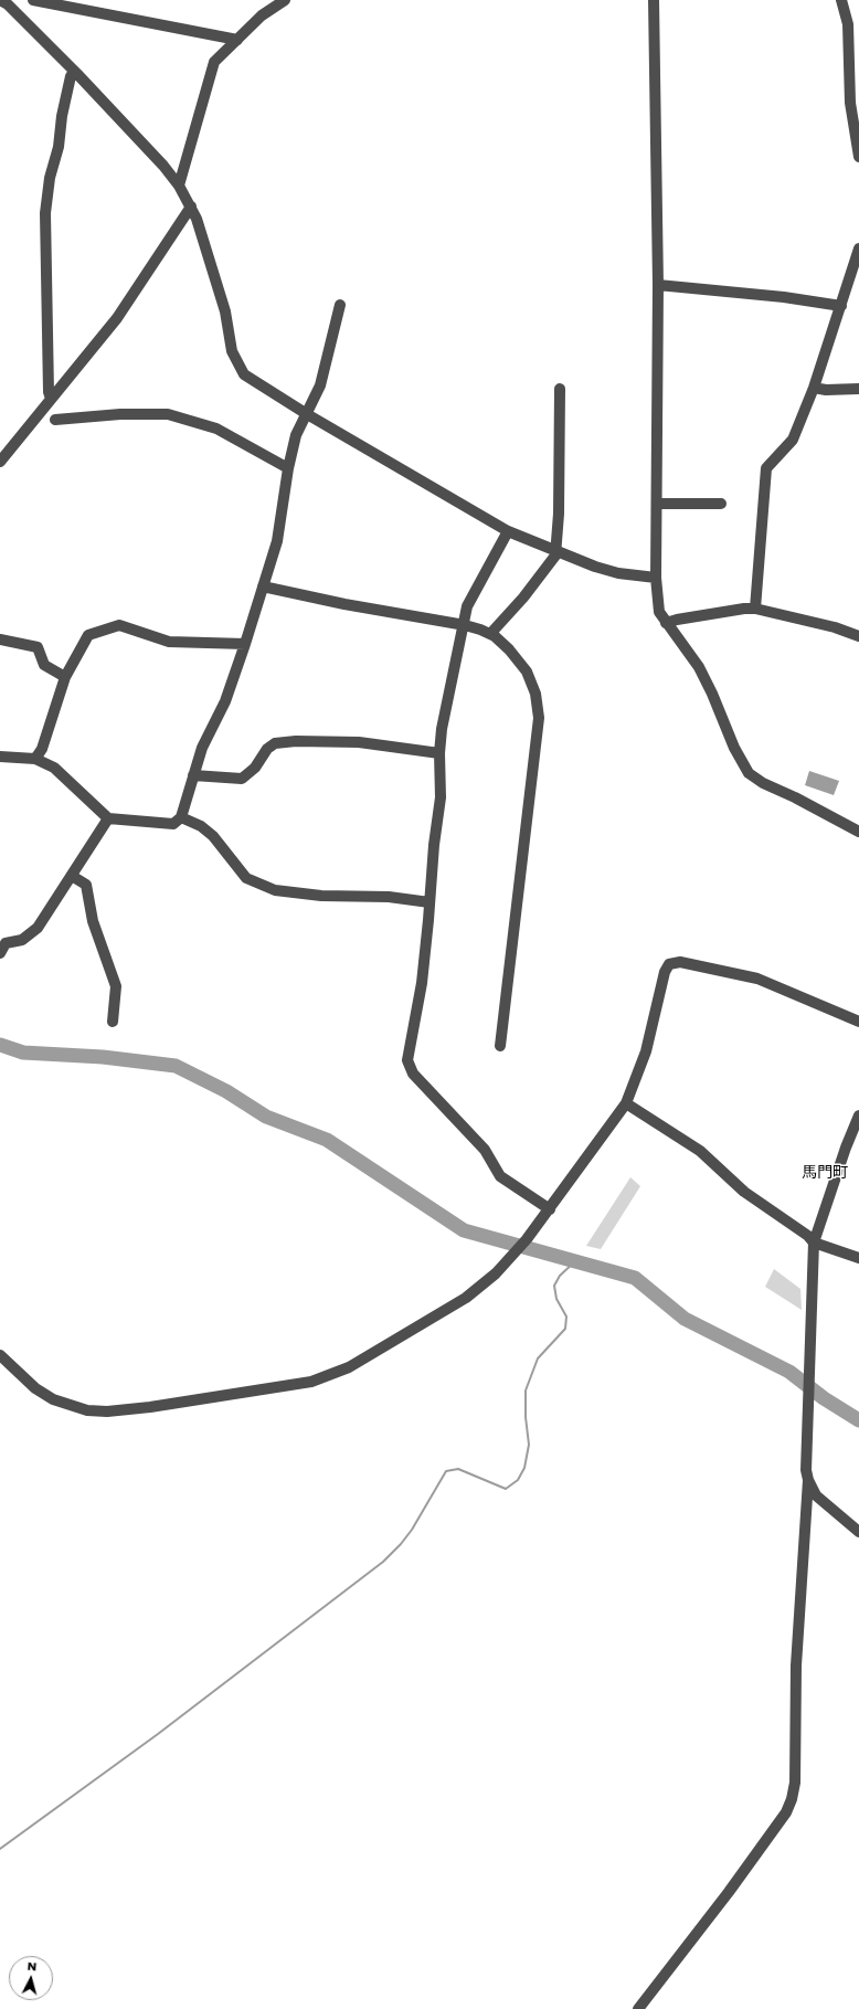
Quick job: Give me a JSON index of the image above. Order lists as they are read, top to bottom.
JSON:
{
  "districts": ["馬門町"],
  "north": "top"
}
